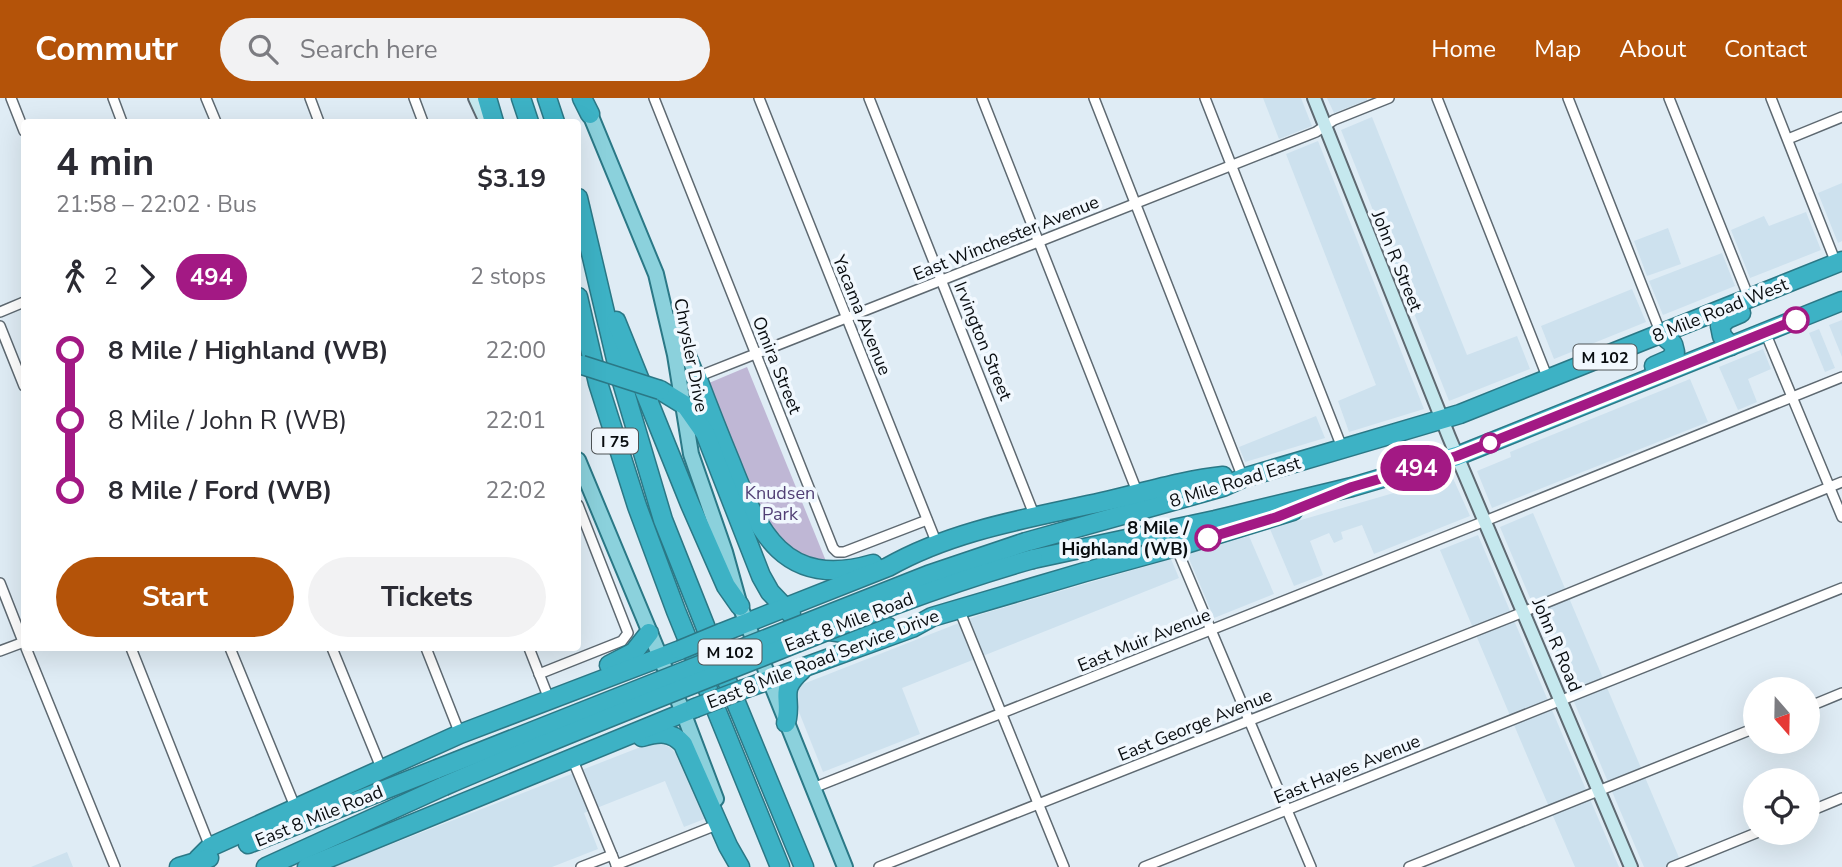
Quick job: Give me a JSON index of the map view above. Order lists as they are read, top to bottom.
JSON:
{
  "streets": {
    "highway": [
      "8 Mile Road West",
      "M 102",
      "I 75",
      "8 Mile Road East",
      "East 8 Mile Road",
      "East 8 Mile Road Service Drive"
    ],
    "main road": ["John R Street", "Chrysler Drive", "John R Road"],
    "street": [
      "East Winchester Avenue",
      "Yacama Avenue",
      "Irvington Street",
      "Omira Street",
      "East Muir Avenue",
      "East George Avenue",
      "East Hayes Avenue"
    ]
  },
  "crossings": [
    ["East Winchester Avenue", "John R Street"],
    ["East Winchester Avenue", "Yacama Avenue"],
    ["East Winchester Avenue", "Irvington Street"],
    ["East Winchester Avenue", "Omira Street"],
    ["John R Street", "8 Mile Road West"],
    ["John R Street", "8 Mile Road East"],
    ["John R Street", "John R Road"],
    ["8 Mile Road West", "8 Mile Road East"],
    ["Yacama Avenue", "Omira Street"],
    ["Chrysler Drive", "East 8 Mile Road"],
    ["Chrysler Drive", "East Muir Avenue"],
    ["Chrysler Drive", "East 8 Mile Road Service Drive"],
    ["M 102", "East 8 Mile Road"],
    ["M 102", "John R Road"],
    ["I 75", "East 8 Mile Road Service Drive"],
    ["8 Mile Road East", "East 8 Mile Road"],
    ["East 8 Mile Road", "John R Road"],
    ["East 8 Mile Road", "East 8 Mile Road Service Drive"],
    ["East Muir Avenue", "John R Road"],
    ["John R Road", "East George Avenue"],
    ["John R Road", "East Hayes Avenue"]
  ],
  "parks": ["Knudsen Park"],
  "places": ["8 Mile / Highland (WB)"],
  "lines": ["bus line 494"],
  "north": "bottom",
  "page": {
    "header": "Commutr",
    "search": "Search here",
    "nav": [
      "Home",
      "Map",
      "About",
      "Contact"
    ],
    "on_map": "494",
    "heading": ["4 min", "21:58 – 22:02 · Bus", "$3.19"],
    "legs": ["2", "494", "2 stops"],
    "list": [
      {
        "name": "8 Mile / Highland (WB)",
        "value": "22:00"
      },
      {
        "name": "8 Mile / John R (WB)",
        "value": "22:01"
      },
      {
        "name": "8 Mile / Ford (WB)",
        "value": "22:02"
      }
    ],
    "buttons": ["Start", "Tickets"]
  }
}
